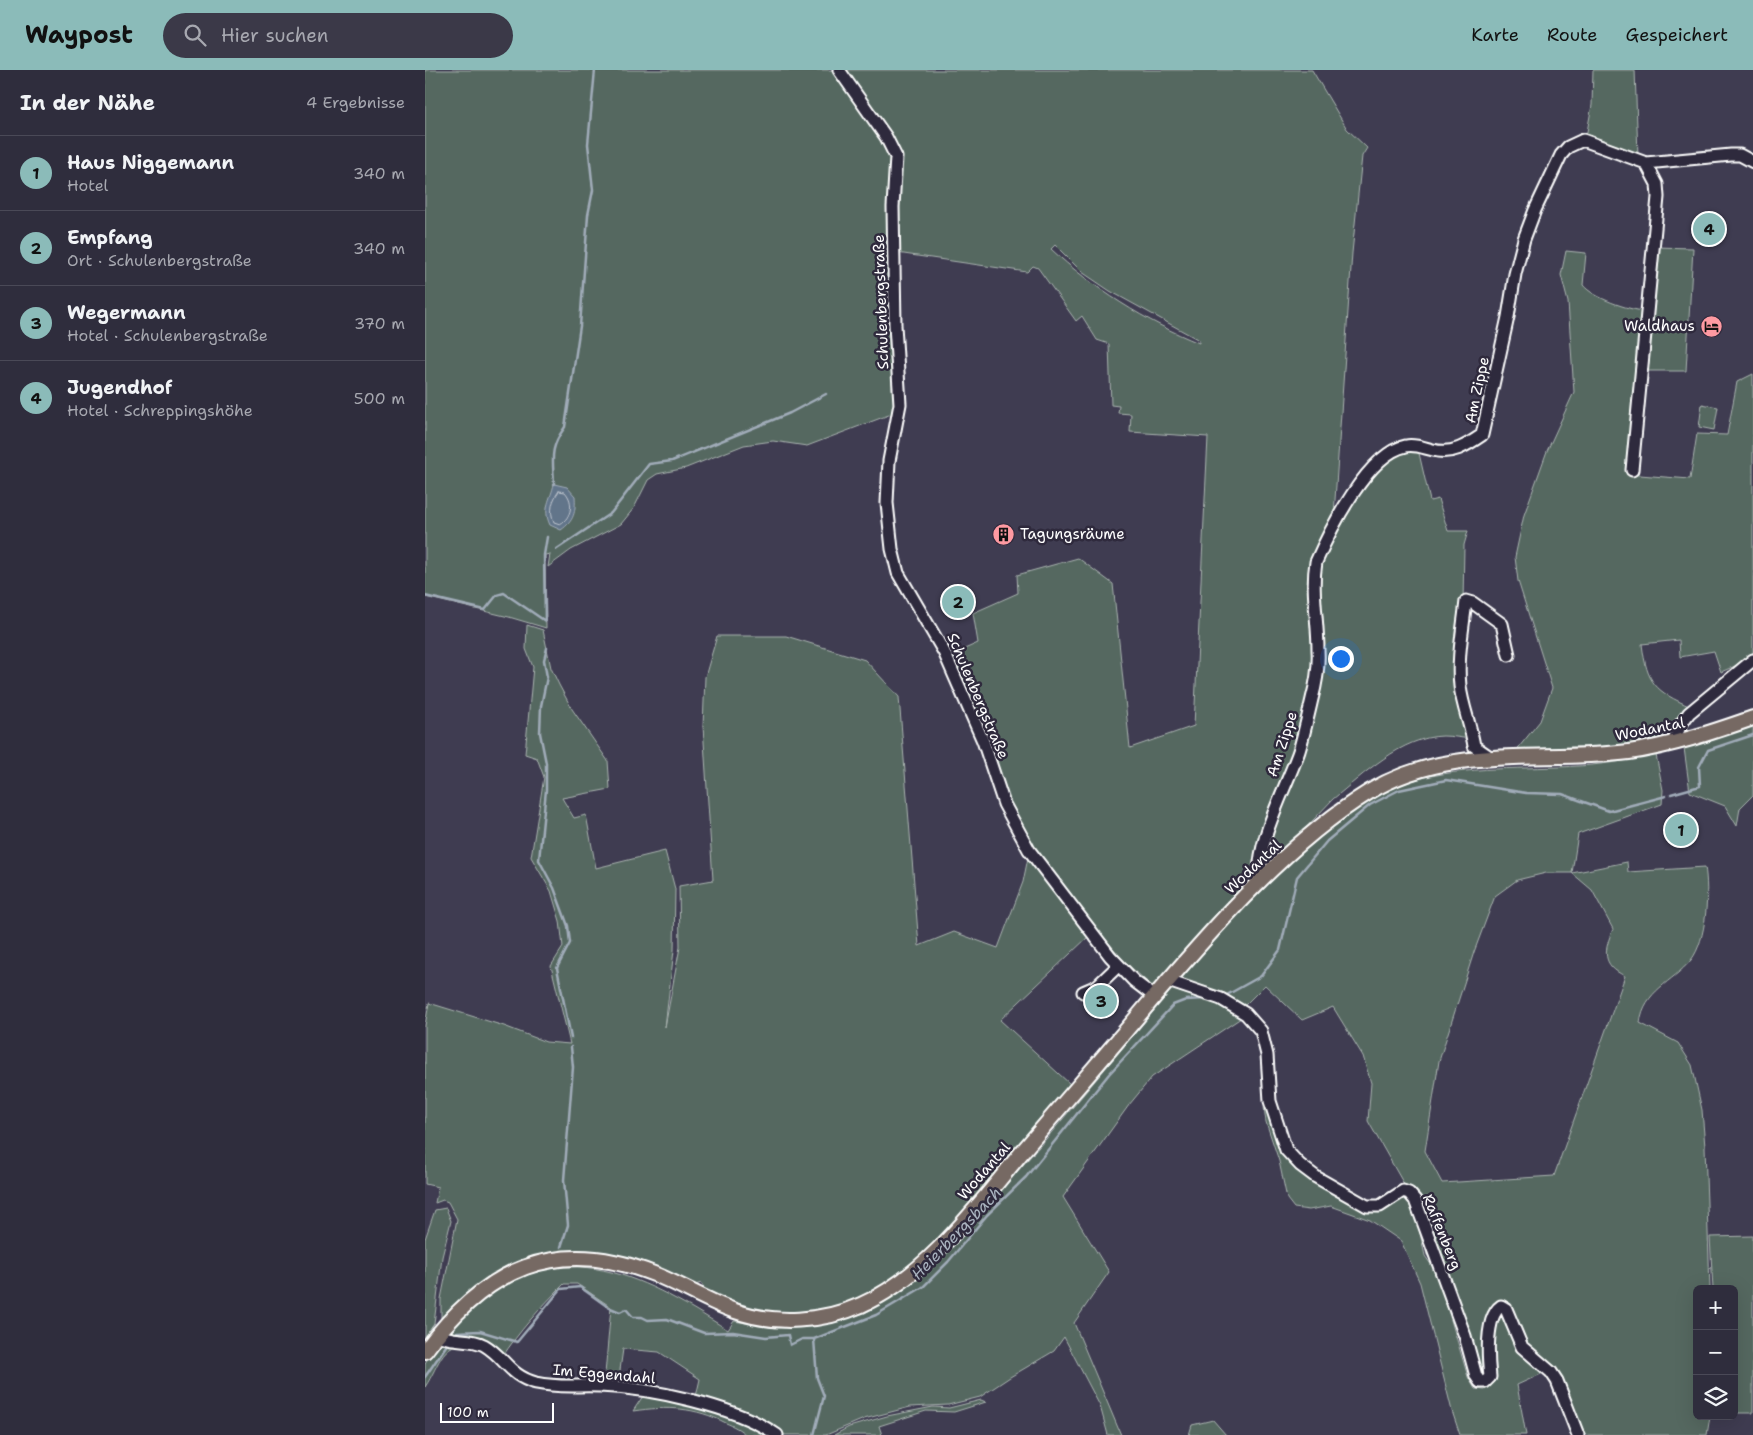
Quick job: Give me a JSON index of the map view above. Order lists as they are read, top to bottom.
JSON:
{
  "streets": {
    "main road": ["Wodantal"],
    "street": [
      "Schulenbergstraße",
      "Am Zippe",
      "Raffenberg",
      "Im Eggendahl"
    ]
  },
  "crossings": [
    ["Schulenbergstraße", "Wodantal"],
    ["Am Zippe", "Wodantal"],
    ["Wodantal", "Raffenberg"],
    ["Wodantal", "Im Eggendahl"]
  ],
  "water": ["Heierbergsbach"],
  "places": {
    "hotel": ["Waldhaus"],
    "building": ["Tagungsräume"]
  },
  "scale_bar": "100 m",
  "page": {
    "header": "Waypost",
    "search": "Hier suchen",
    "nav": ["Karte", "Route", "Gespeichert"],
    "heading": ["In der Nähe", "4 Ergebnisse"],
    "list": [
      {
        "mark": "1",
        "name": "Haus Niggemann",
        "note": "Hotel",
        "value": "340 m"
      },
      {
        "mark": "2",
        "name": "Empfang",
        "note": "Ort · Schulenbergstraße",
        "value": "340 m"
      },
      {
        "mark": "3",
        "name": "Wegermann",
        "note": "Hotel · Schulenbergstraße",
        "value": "370 m"
      },
      {
        "mark": "4",
        "name": "Jugendhof",
        "note": "Hotel · Schreppingshöhe",
        "value": "500 m"
      }
    ],
    "pins": [
      "4",
      "2",
      "1",
      "3"
    ],
    "map_buttons": ["+", "−"],
    "scale": "100 m"
  }
}
